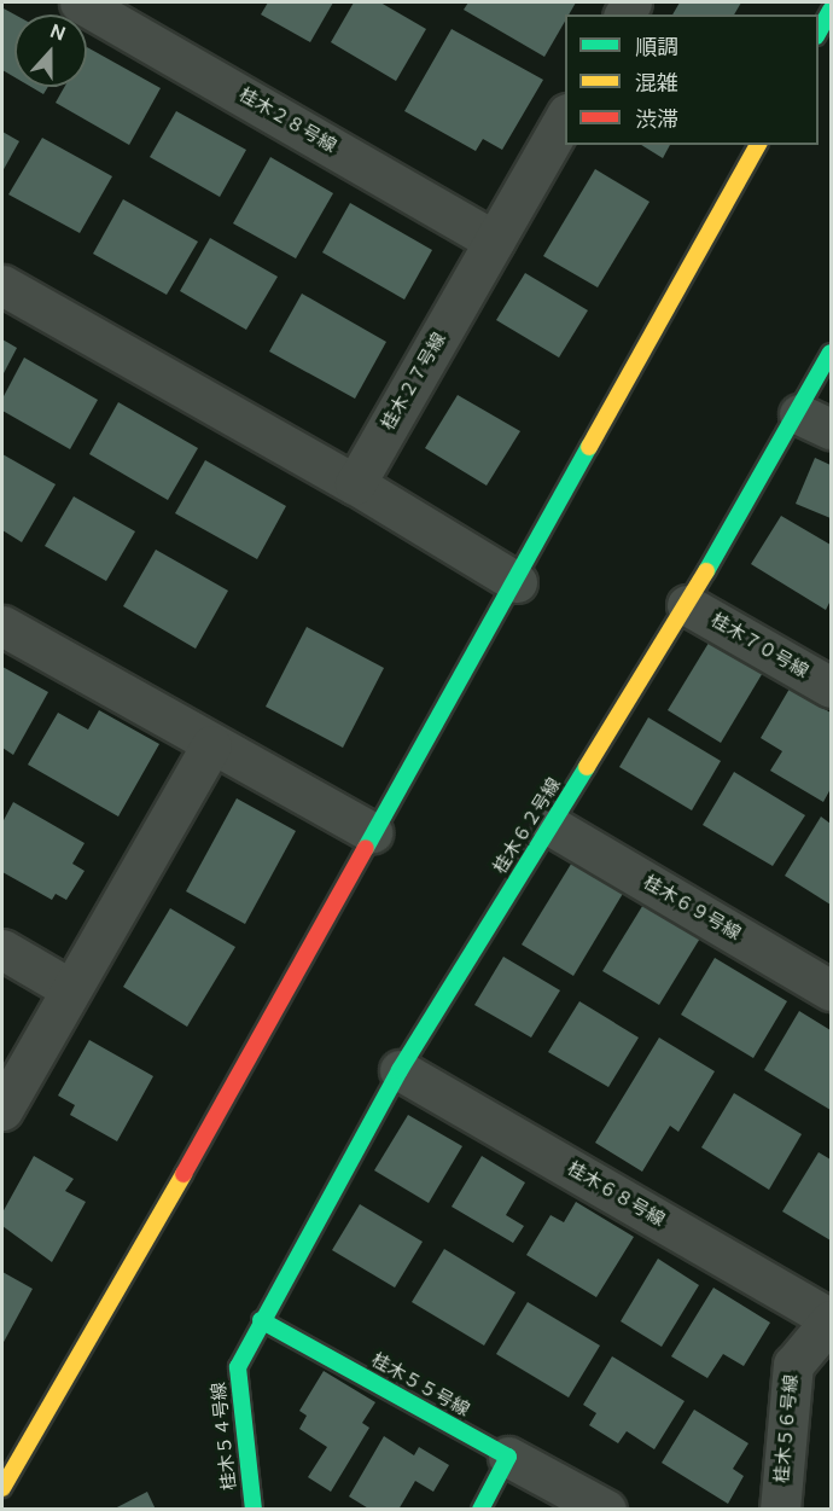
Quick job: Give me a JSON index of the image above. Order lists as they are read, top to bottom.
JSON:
{
  "streets": {
    "street": [
      "桂木２８号線",
      "桂木２７号線",
      "桂木７０号線",
      "桂木６２号線",
      "桂木６９号線",
      "桂木６８号線",
      "桂木５５号線",
      "桂木５６号線",
      "桂木５４号線"
    ]
  },
  "crossings": [
    ["桂木２８号線", "桂木２７号線"],
    ["桂木７０号線", "桂木６２号線"],
    ["桂木６２号線", "桂木６９号線"],
    ["桂木６２号線", "桂木６８号線"],
    ["桂木６２号線", "桂木５５号線"],
    ["桂木６２号線", "桂木５４号線"],
    ["桂木６８号線", "桂木５６号線"],
    ["桂木５５号線", "桂木５４号線"]
  ],
  "legend": ["順調", "混雑", "渋滞"],
  "north": "top"
}
